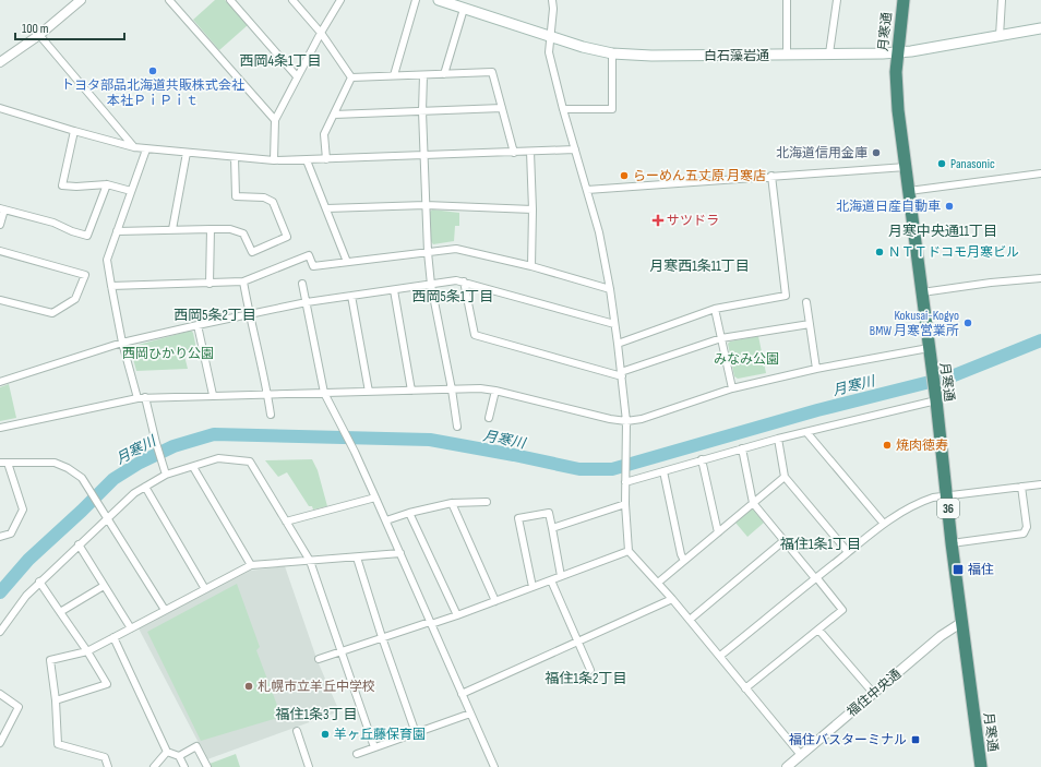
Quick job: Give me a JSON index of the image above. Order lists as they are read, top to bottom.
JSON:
{
  "streets": {
    "highway": ["月寒通", "36"],
    "main road": ["白石藻岩通"],
    "street": ["福住中央通"]
  },
  "crossings": [
    ["月寒通", "白石藻岩通"],
    ["月寒通", "福住中央通"]
  ],
  "districts": [
    "西岡4条1丁目",
    "月寒中央通11丁目",
    "月寒西1条11丁目",
    "西岡5条1丁目",
    "西岡5条2丁目",
    "福住1条1丁目",
    "福住1条2丁目",
    "福住1条3丁目"
  ],
  "water": ["月寒川"],
  "parks": ["西岡ひかり公園", "みなみ公園"],
  "places": {
    "other": [
      "トヨタ部品北海道共販株式会社 本社ＰｉＰｉｔ",
      "北海道信用金庫",
      "Panasonic",
      "らーめん五丈原 月寒店",
      "北海道日産自動車",
      "ＮＴＴドコモ月寒ビル",
      "Kokusai-Kogyo BMW 月寒営業所",
      "焼肉徳寿",
      "札幌市立羊丘中学校",
      "羊ヶ丘藤保育園"
    ],
    "health": ["サツドラ"],
    "transit": ["福住", "福住バスターミナル"]
  },
  "scale_bar": "100 m"
}
